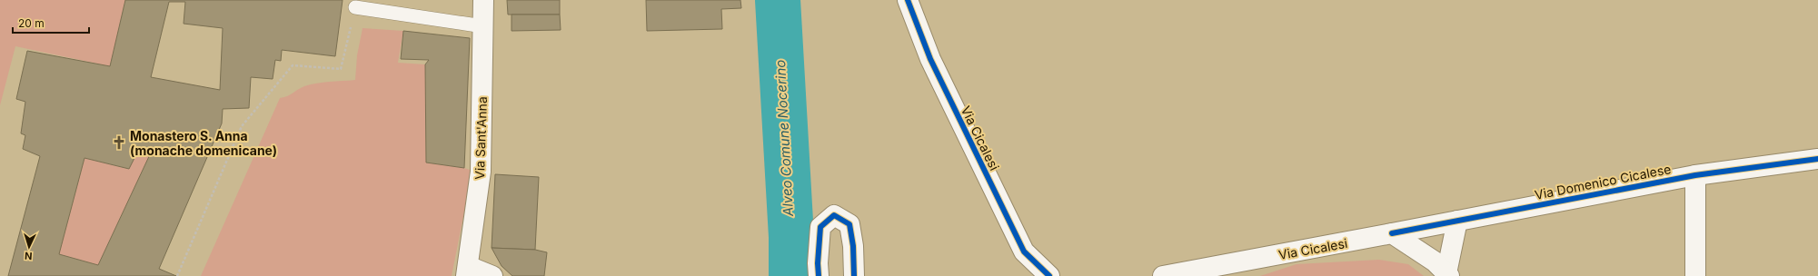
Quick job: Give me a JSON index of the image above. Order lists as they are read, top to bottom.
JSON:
{
  "streets": {
    "street": ["Via Sant'Anna", "Via Cicalesi", "Via Domenico Cicalese"]
  },
  "crossings": [
    ["Via Cicalesi", "Via Domenico Cicalese"]
  ],
  "water": ["Alveo Comune Nocerino"],
  "places": {
    "church": ["Monastero S. Anna (monache domenicane)"]
  },
  "scale_bar": "20 m",
  "north": "bottom"
}
